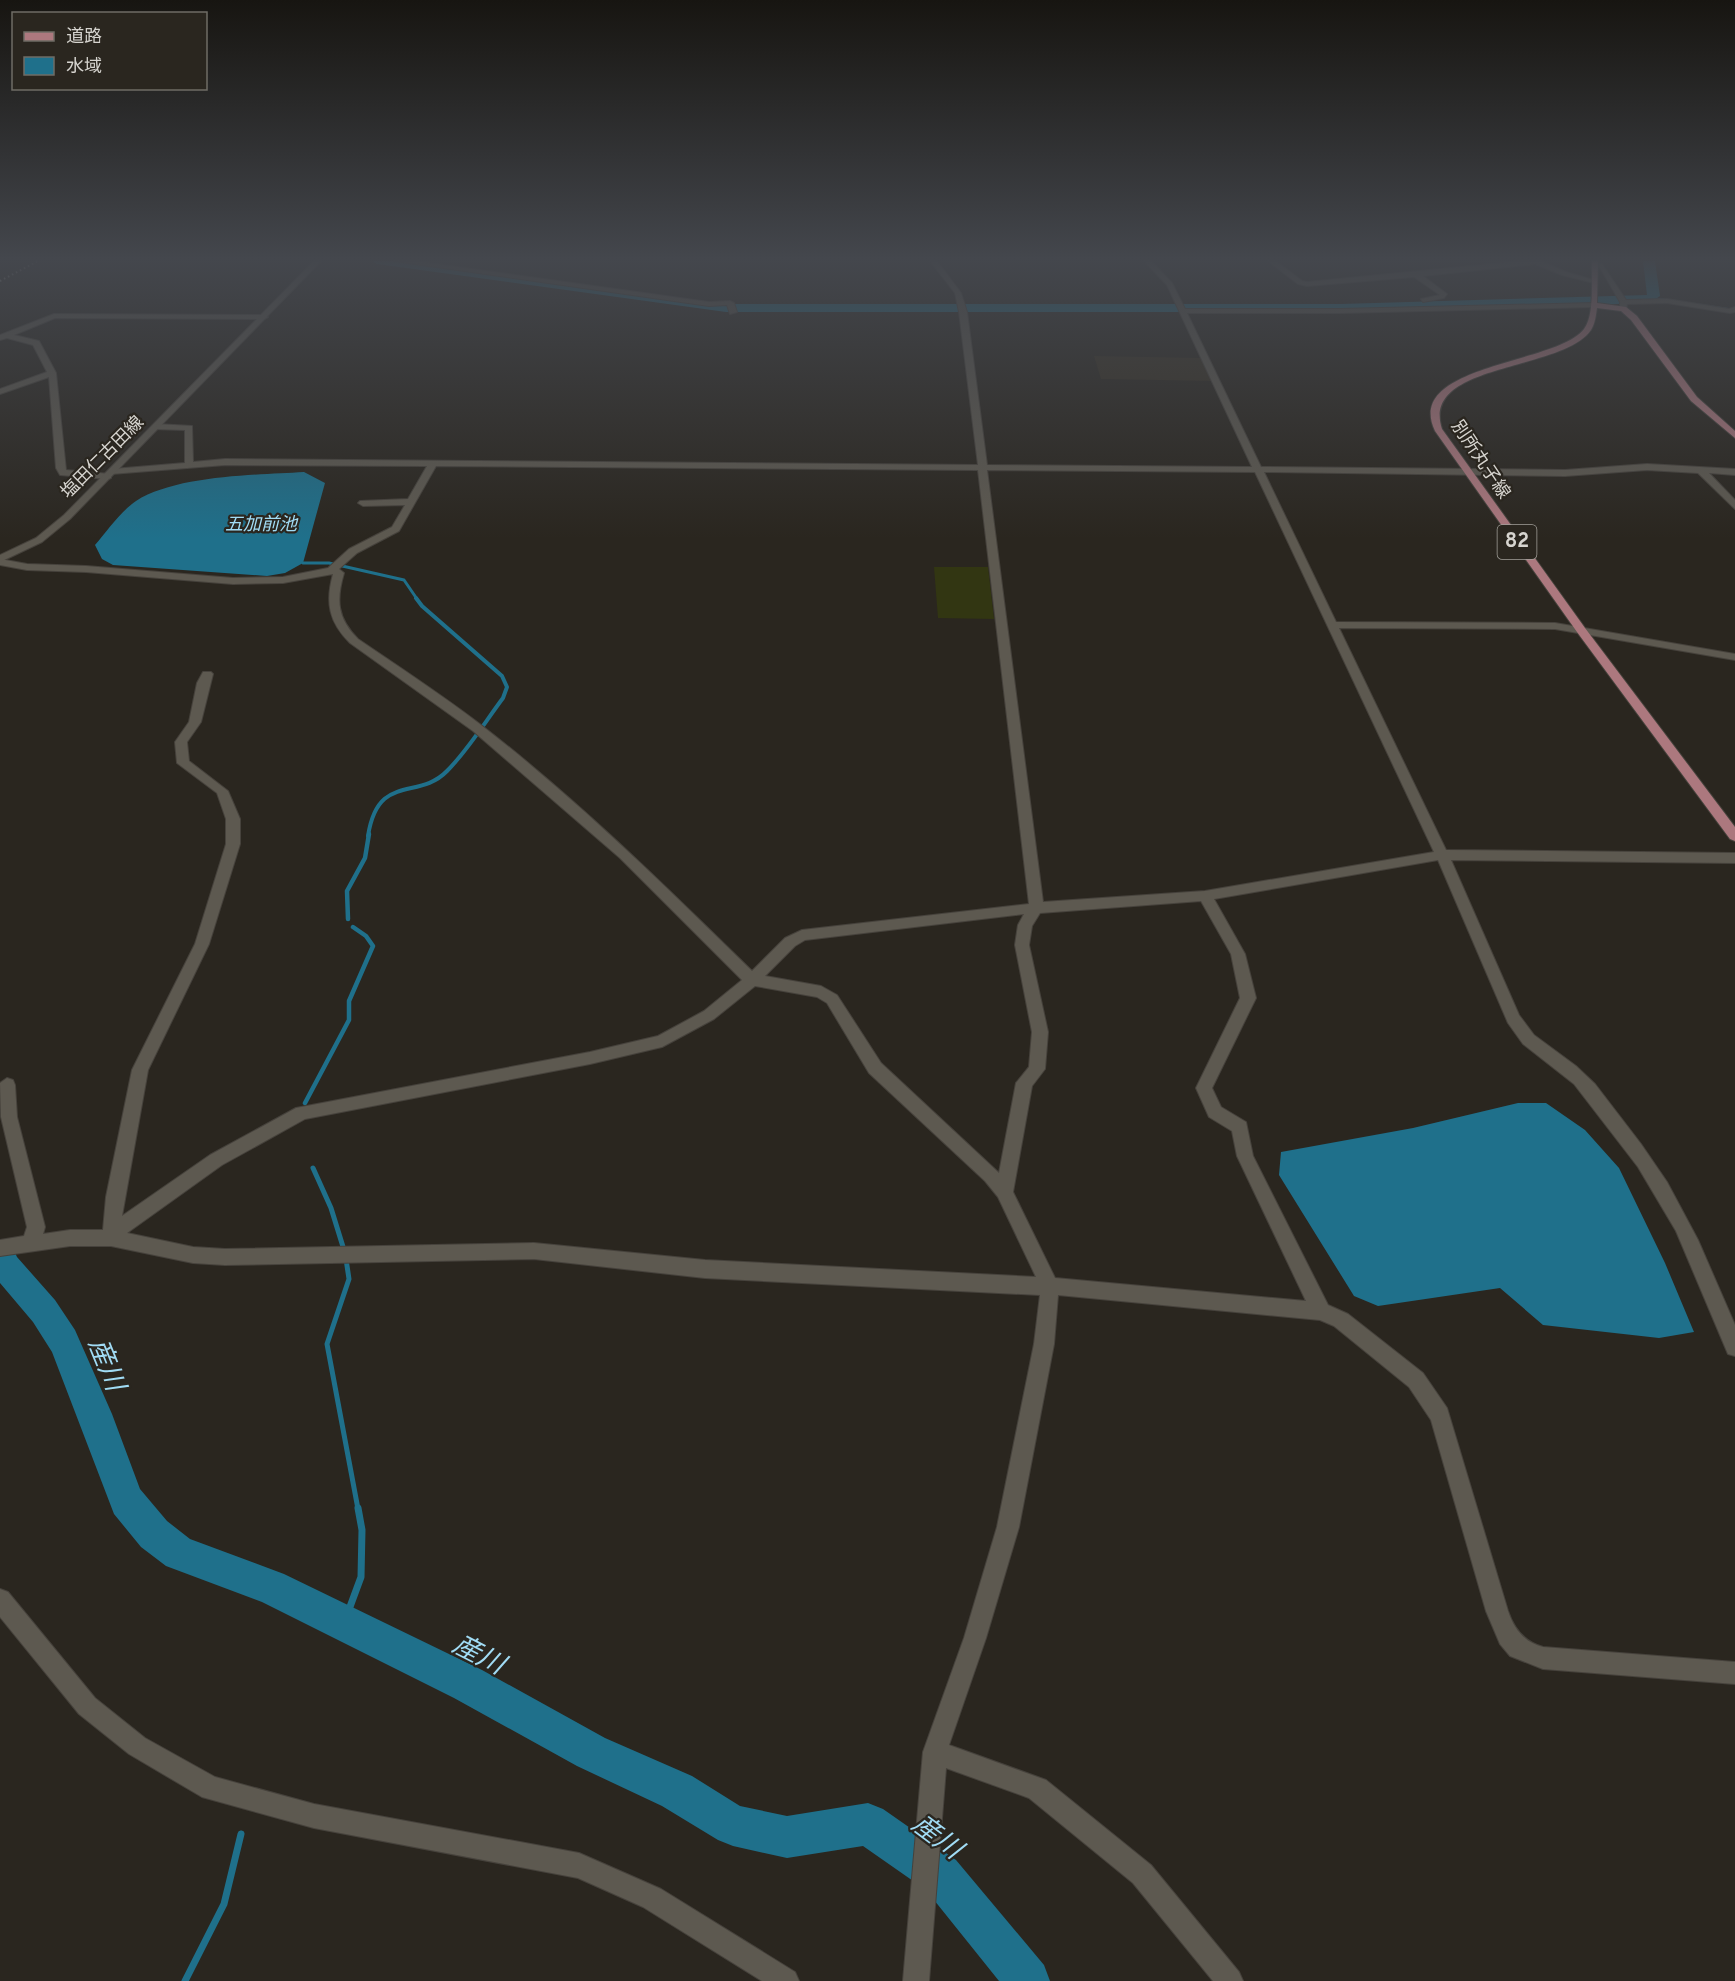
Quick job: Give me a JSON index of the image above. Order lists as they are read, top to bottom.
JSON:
{
  "streets": {
    "main road": ["別所丸子線", "82"],
    "street": ["塩田仁古田線"]
  },
  "water": ["五加前池", "産川"],
  "legend": ["道路", "水域"]
}
